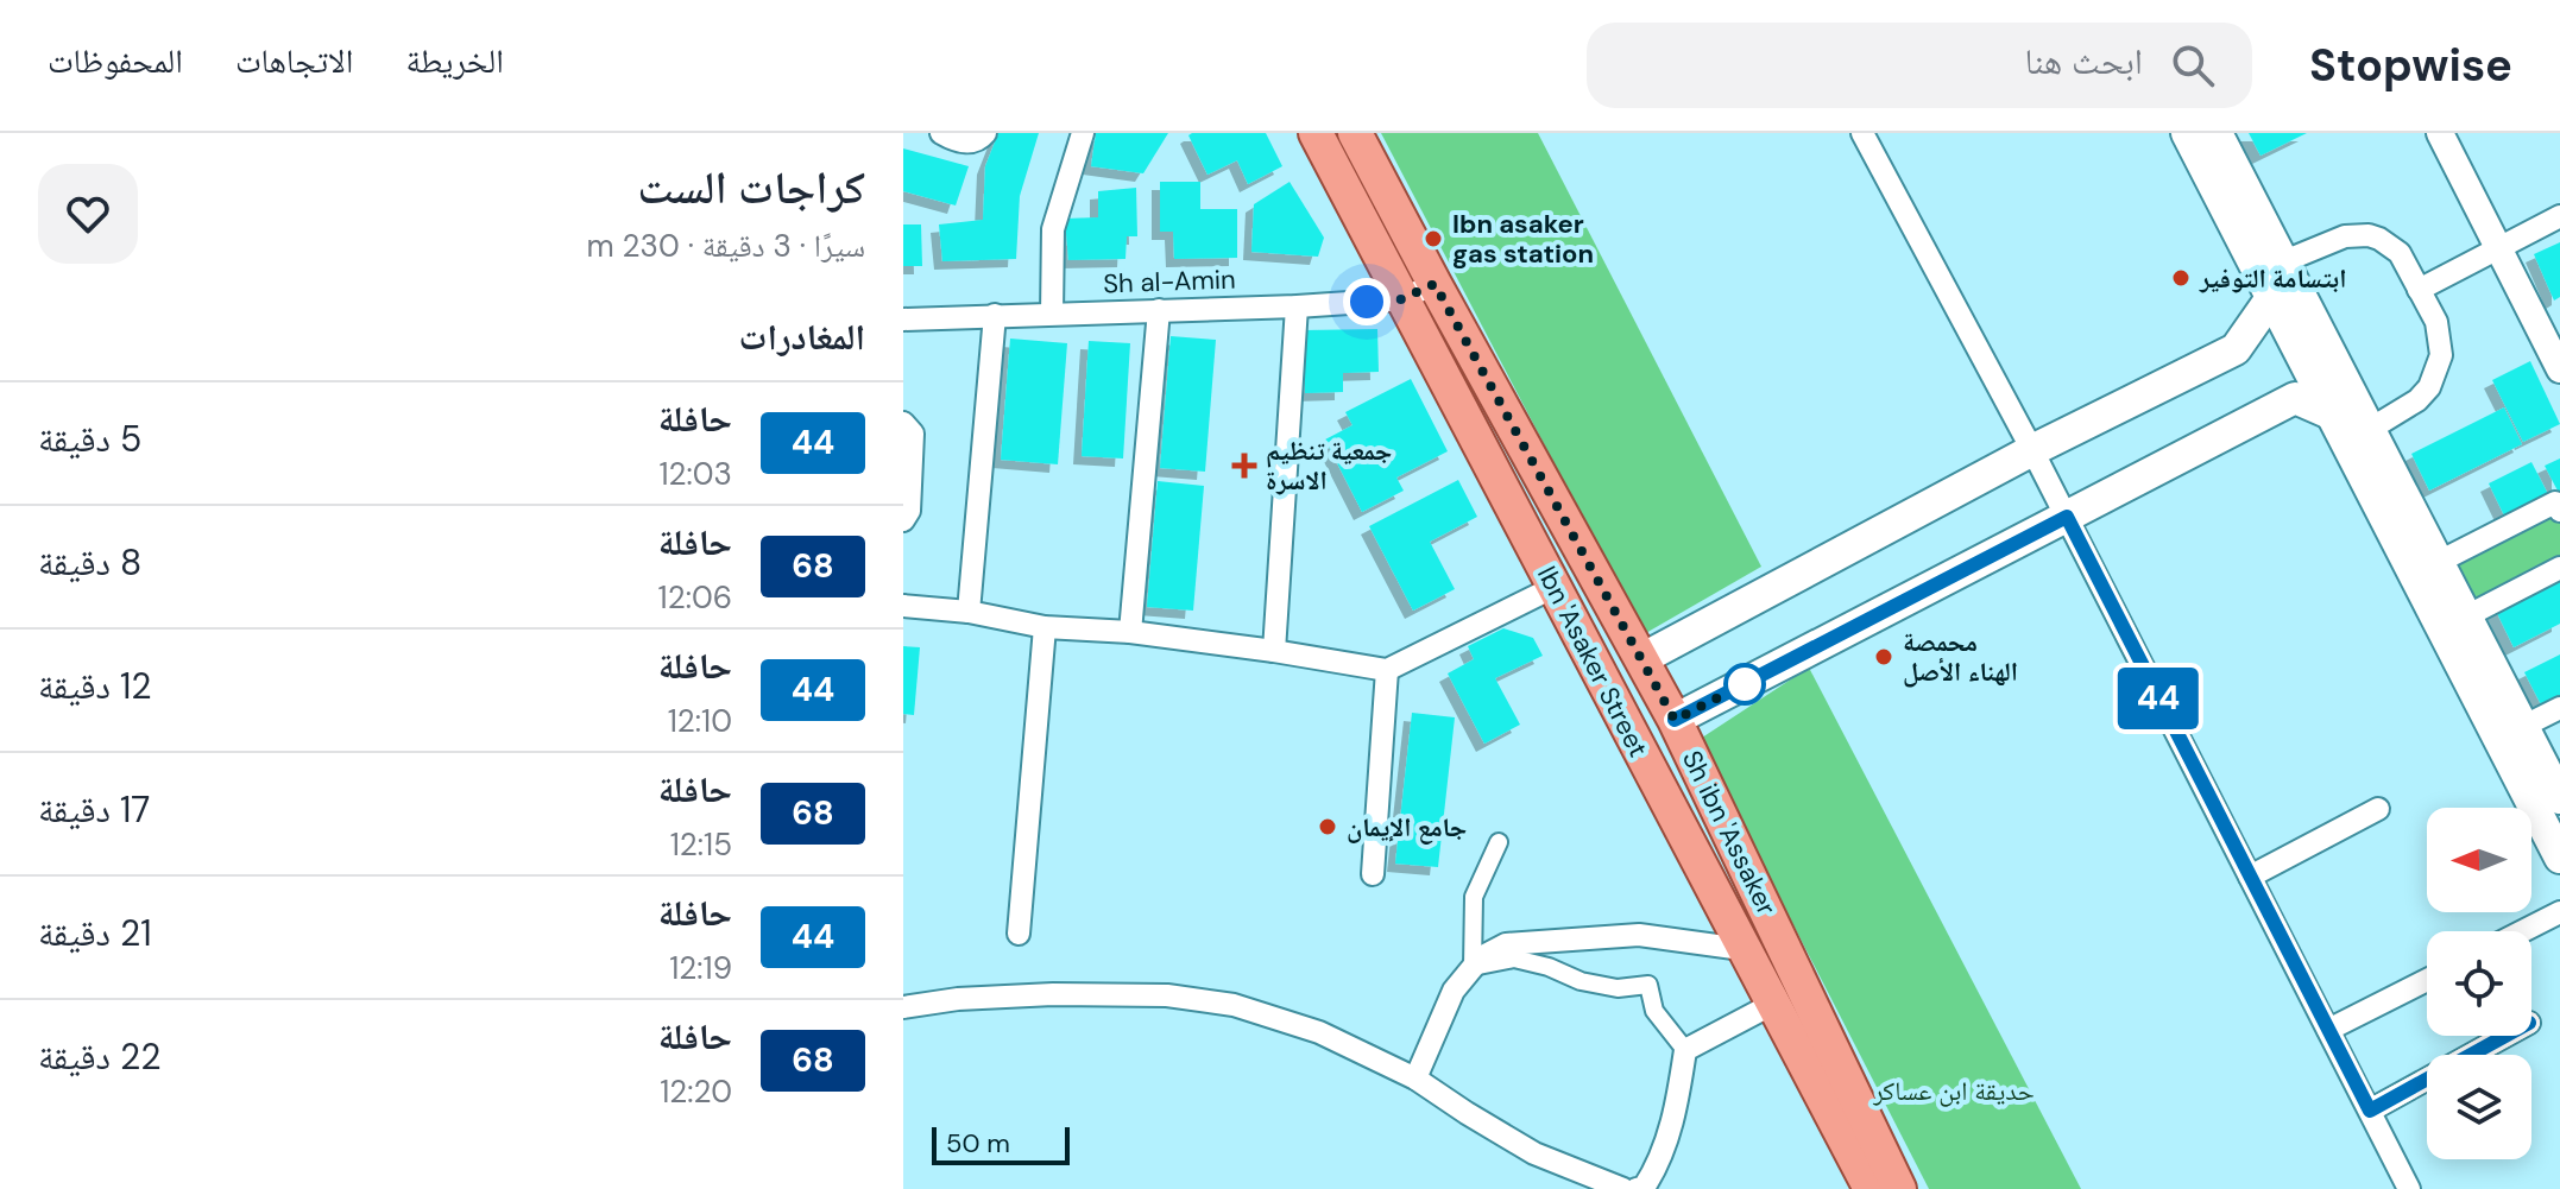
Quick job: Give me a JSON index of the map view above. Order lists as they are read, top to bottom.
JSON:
{
  "streets": {
    "main road": ["Ibn 'Asaker Street", "Sh ibn 'Assaker"],
    "street": ["Sh al-Amin"]
  },
  "crossings": [
    ["Sh al-Amin", "Ibn 'Asaker Street"],
    ["Sh al-Amin", "Sh ibn 'Assaker"]
  ],
  "parks": ["حديقة ابن عساكر"],
  "places": {
    "other": [
      "Ibn asaker gas station",
      "ابتسامة التوفير",
      "محمصة الهناء الأصل",
      "جامع الإيمان"
    ],
    "health": ["جمعية تنظيم الاسرة"]
  },
  "lines": ["bus line 44"],
  "scale_bar": "50 m",
  "north": "left",
  "page": {
    "header": "Stopwise",
    "search": "ابحث هنا",
    "nav": ["الخريطة", "الاتجاهات", "المحفوظات"],
    "on_map": "44",
    "heading": [
      ["كراجات الست", "سيرًا · 3 دقيقة · 230 m"],
      "المغادرات"
    ],
    "list": [
      {
        "mark": "44",
        "name": "حافلة",
        "note": "12:03",
        "value": "5 دقيقة"
      },
      {
        "mark": "68",
        "name": "حافلة",
        "note": "12:06",
        "value": "8 دقيقة"
      },
      {
        "mark": "44",
        "name": "حافلة",
        "note": "12:10",
        "value": "12 دقيقة"
      },
      {
        "mark": "68",
        "name": "حافلة",
        "note": "12:15",
        "value": "17 دقيقة"
      },
      {
        "mark": "44",
        "name": "حافلة",
        "note": "12:19",
        "value": "21 دقيقة"
      },
      {
        "mark": "68",
        "name": "حافلة",
        "note": "12:20",
        "value": "22 دقيقة"
      }
    ],
    "scale": "50 m"
  }
}
